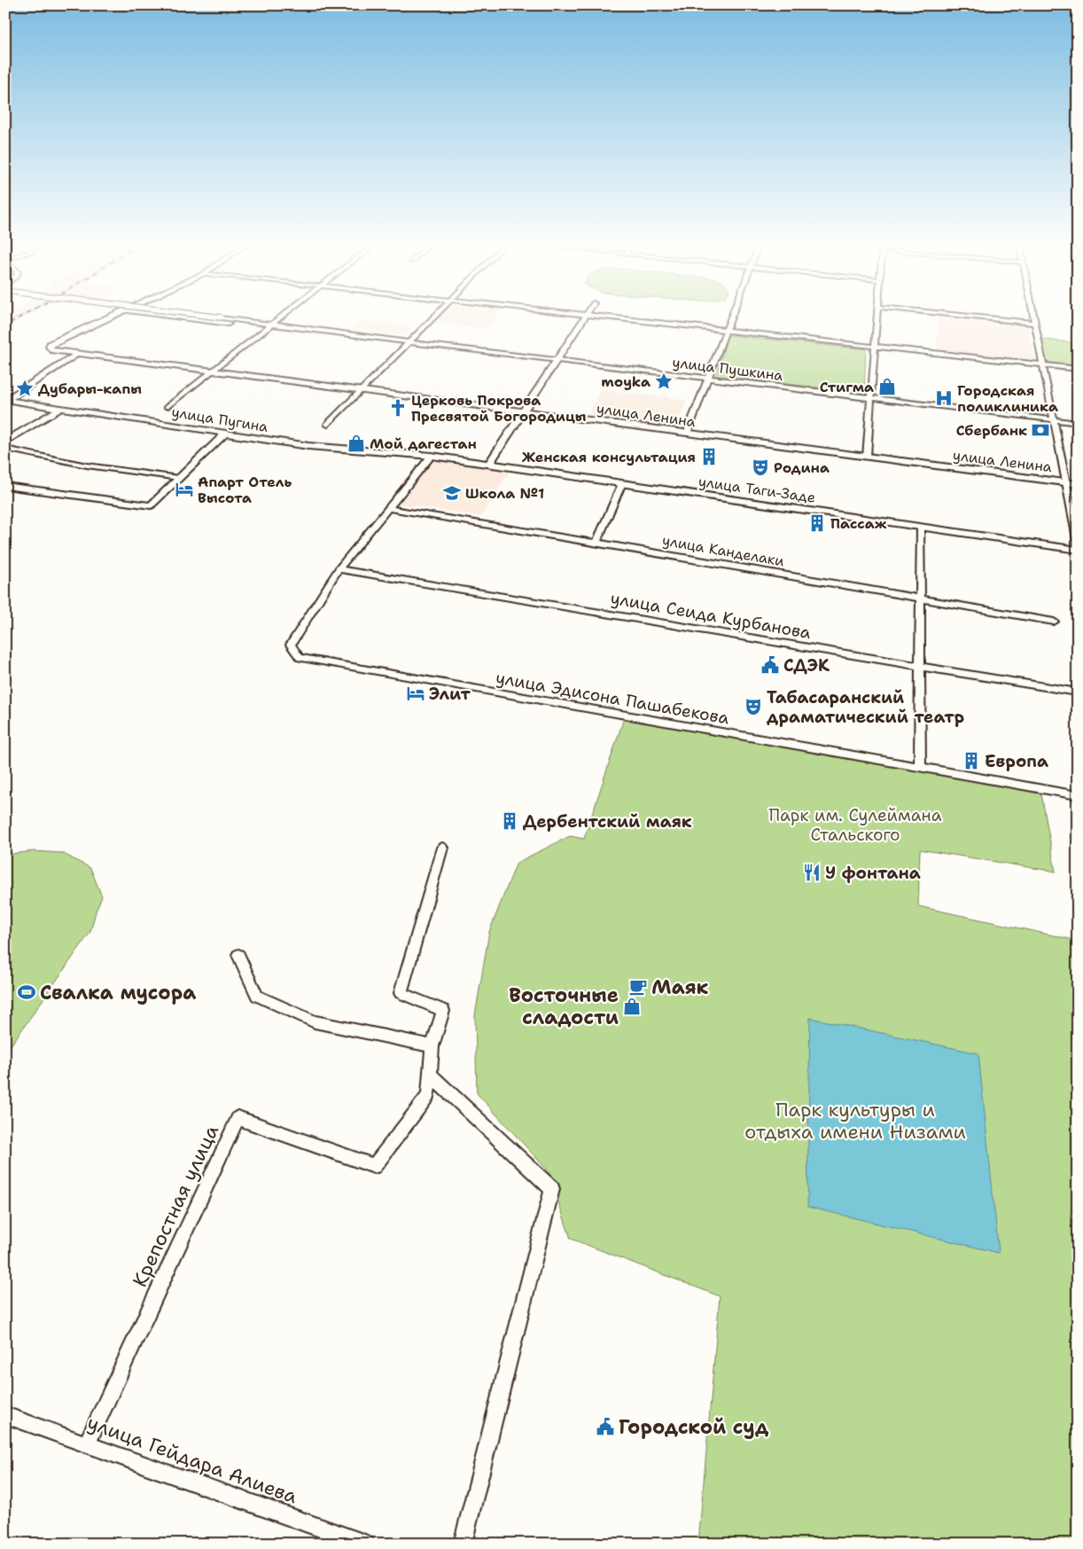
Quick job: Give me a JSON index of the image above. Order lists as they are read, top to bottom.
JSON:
{
  "streets": {
    "street": [
      "улица Пушкина",
      "улица Ленина",
      "улица Пугина",
      "улица Таги-Заде",
      "улица Канделаки",
      "улица Сеида Курбанова",
      "улица Эдисона Пашабекова",
      "Крепостная улица",
      "улица Гейдара Алиева"
    ]
  },
  "crossings": [
    ["улица Пугина", "улица Таги-Заде"],
    ["улица Сеида Курбанова", "улица Эдисона Пашабекова"],
    ["Крепостная улица", "улица Гейдара Алиева"]
  ],
  "parks": ["Парк им. Сулеймана Стальского", "Парк культуры и отдыха имени Низами"],
  "places": {
    "place": ["moyka", "Дубары-капы"],
    "shop": ["Стигма", "Мой дагестан", "Восточные сладости"],
    "hospital": ["Городская поликлиника"],
    "church": ["Церковь Покрова Пресвятой Богородицы"],
    "bank": ["Сбербанк"],
    "building": [
      "Женская консультация",
      "Пассаж",
      "Европа",
      "Дербентский маяк"
    ],
    "theatre": ["Родина", "Табасаранский драматический театр"],
    "hotel": ["Апарт Отель Высота", "Элит"],
    "school or university": ["Школа №1"],
    "public building": ["СДЭК", "Городской суд"],
    "restaurant": ["У фонтана"],
    "cafe": ["Маяк"],
    "sports": ["Свалка мусора"]
  }
}
